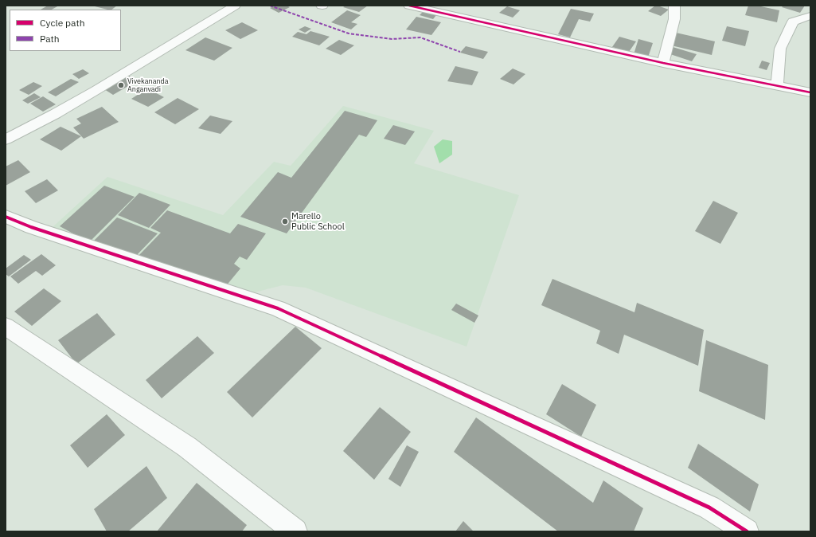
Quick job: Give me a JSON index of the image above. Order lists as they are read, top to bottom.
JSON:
{
  "places": ["Vivekananda Anganvadi", "Marello Public School"],
  "legend": ["Cycle path", "Path"]
}
